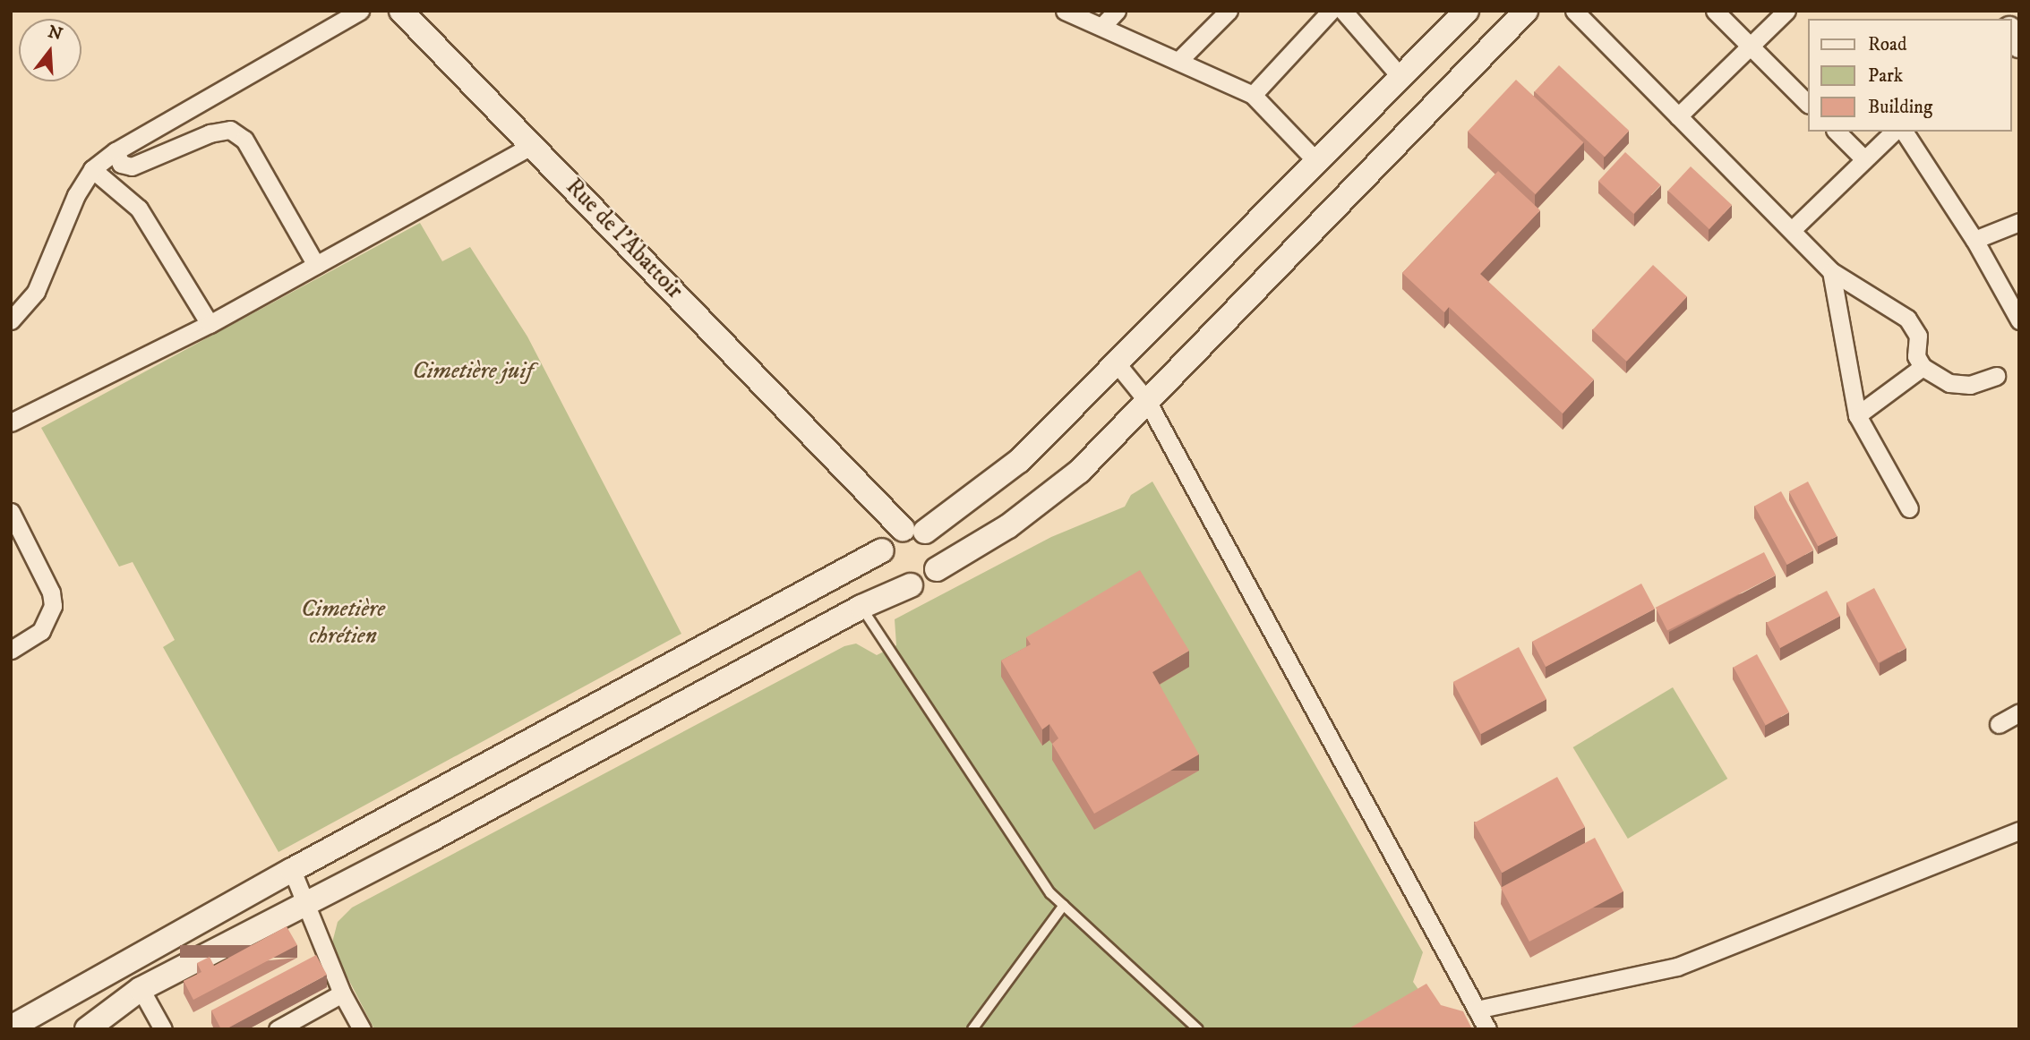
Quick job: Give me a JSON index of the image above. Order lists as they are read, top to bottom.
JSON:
{
  "streets": {
    "street": ["Rue de l'Abattoir"]
  },
  "parks": ["Cimetière juif", "Cimetière chrétien"],
  "legend": ["Road", "Park", "Building"],
  "north": "top"
}
